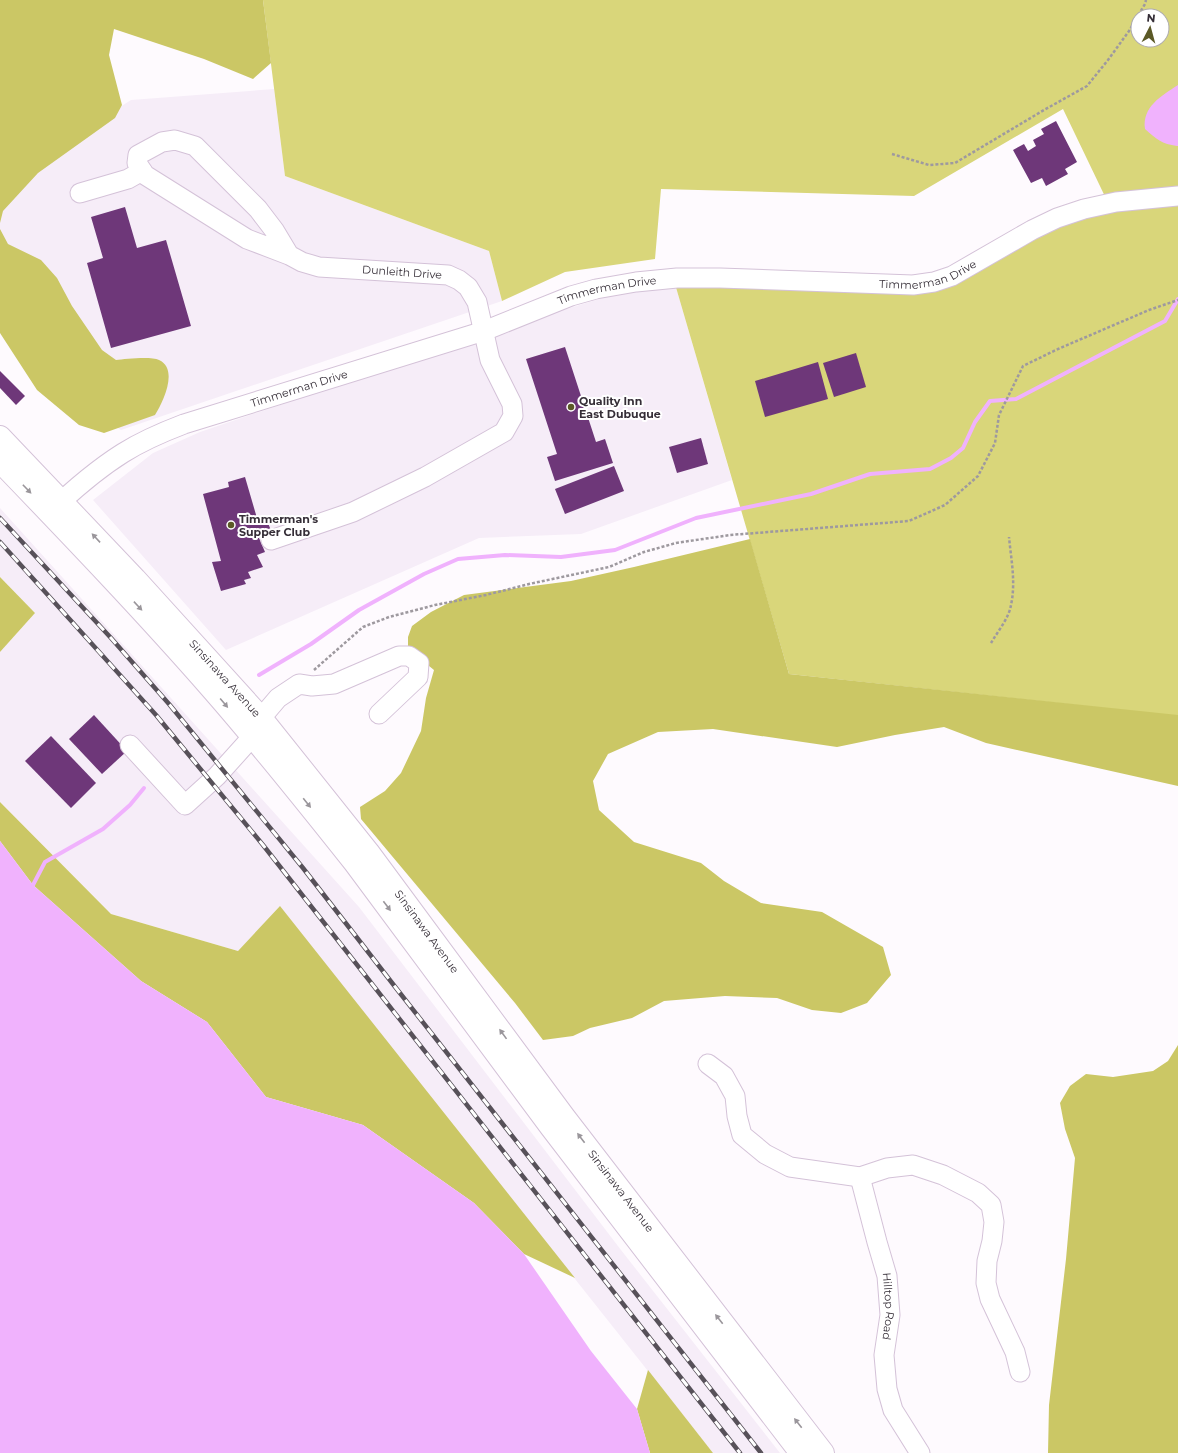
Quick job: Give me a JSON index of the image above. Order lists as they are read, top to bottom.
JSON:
{
  "streets": {
    "highway": ["Sinsinawa Avenue"],
    "street": ["Dunleith Drive", "Timmerman Drive", "Hilltop Road"]
  },
  "crossings": [
    ["Dunleith Drive", "Timmerman Drive"],
    ["Timmerman Drive", "Sinsinawa Avenue"]
  ],
  "places": ["Quality Inn East Dubuque", "Timmerman's Supper Club"],
  "north": "top"
}
